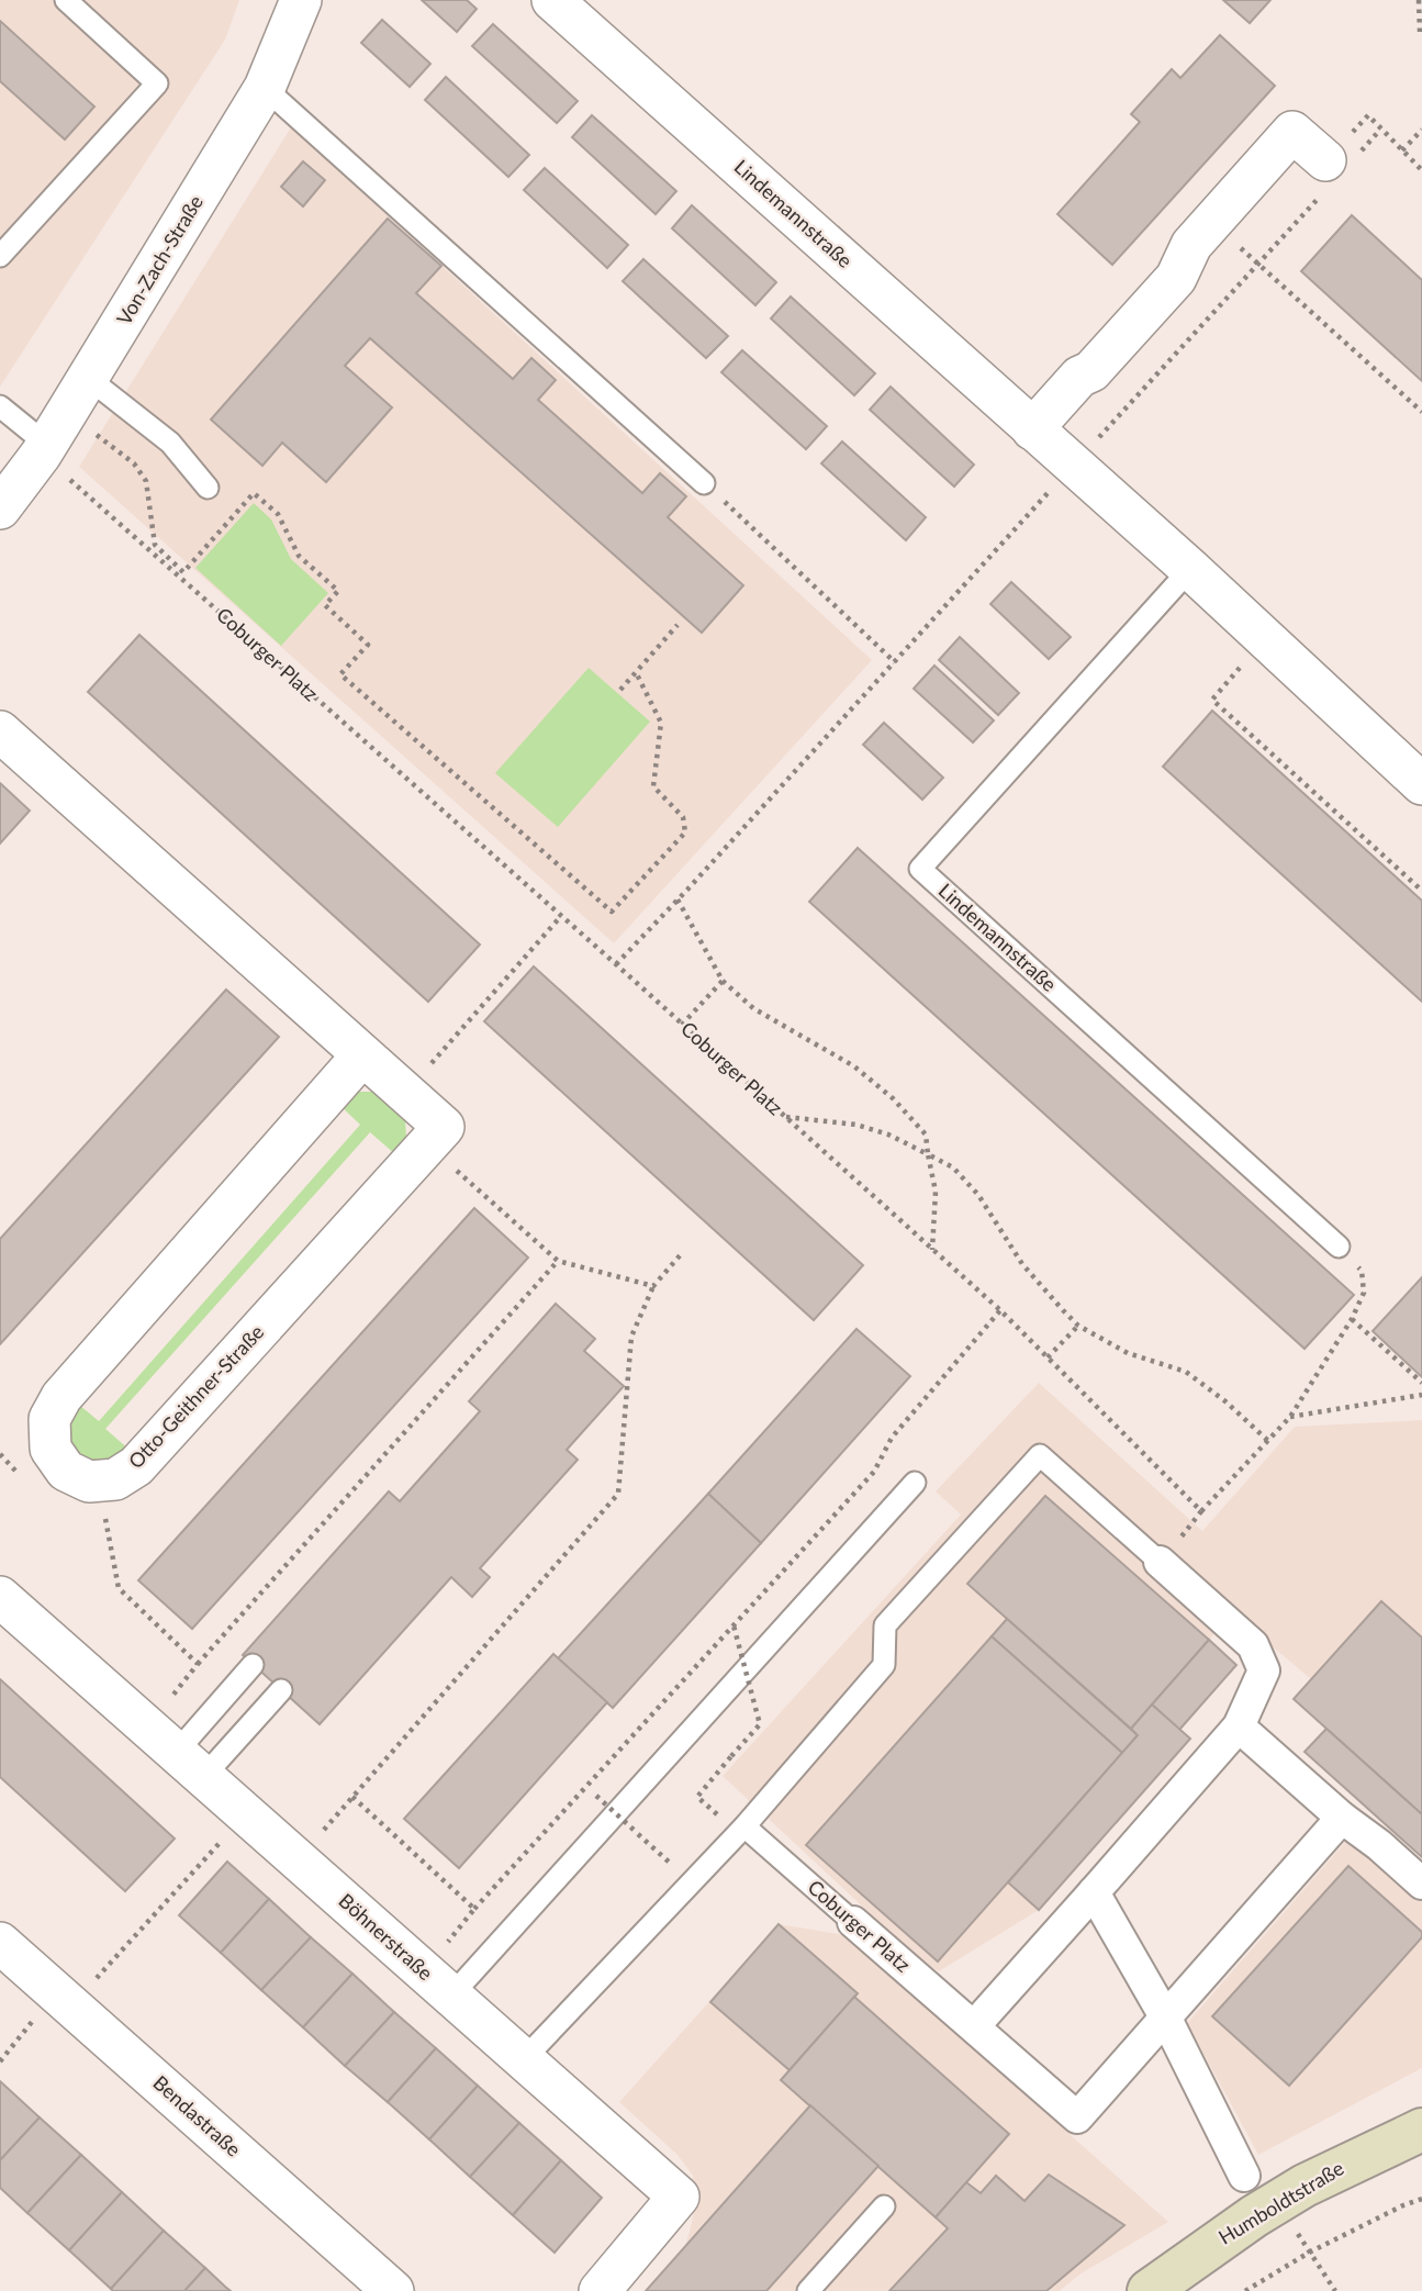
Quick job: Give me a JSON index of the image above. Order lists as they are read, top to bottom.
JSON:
{
  "streets": {
    "main road": ["Humboldtstraße"],
    "street": [
      "Lindemannstraße",
      "Von-Zach-Straße",
      "Coburger Platz",
      "Otto-Geithner-Straße",
      "Böhnerstraße",
      "Bendastraße"
    ]
  },
  "crossings": [
    ["Von-Zach-Straße", "Coburger Platz"]
  ]
}
